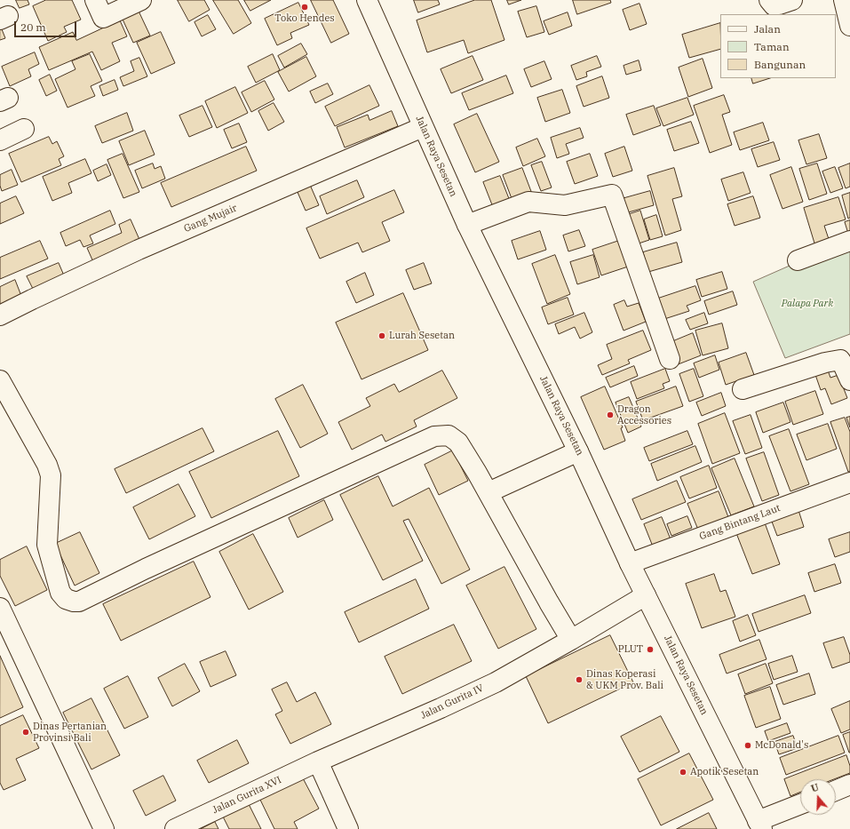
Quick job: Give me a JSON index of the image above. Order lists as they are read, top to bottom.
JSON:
{
  "streets": {
    "street": [
      "Jalan Raya Sesetan",
      "Gang Mujair",
      "Gang Bintang Laut",
      "Jalan Gurita IV",
      "Jalan Gurita XVI"
    ]
  },
  "crossings": [
    ["Jalan Raya Sesetan", "Gang Mujair"],
    ["Jalan Raya Sesetan", "Gang Bintang Laut"],
    ["Jalan Raya Sesetan", "Jalan Gurita IV"],
    ["Jalan Gurita IV", "Jalan Gurita XVI"]
  ],
  "parks": ["Palapa Park"],
  "places": [
    "Toko Hendes",
    "Lurah Sesetan",
    "Dragon Accessories",
    "PLUT",
    "Dinas Koperasi & UKM Prov. Bali",
    "Dinas Pertanian Provinsi Bali",
    "McDonald's",
    "Apotik Sesetan"
  ],
  "legend": ["Jalan", "Taman", "Bangunan"],
  "scale_bar": "20 m",
  "north": "top"
}
